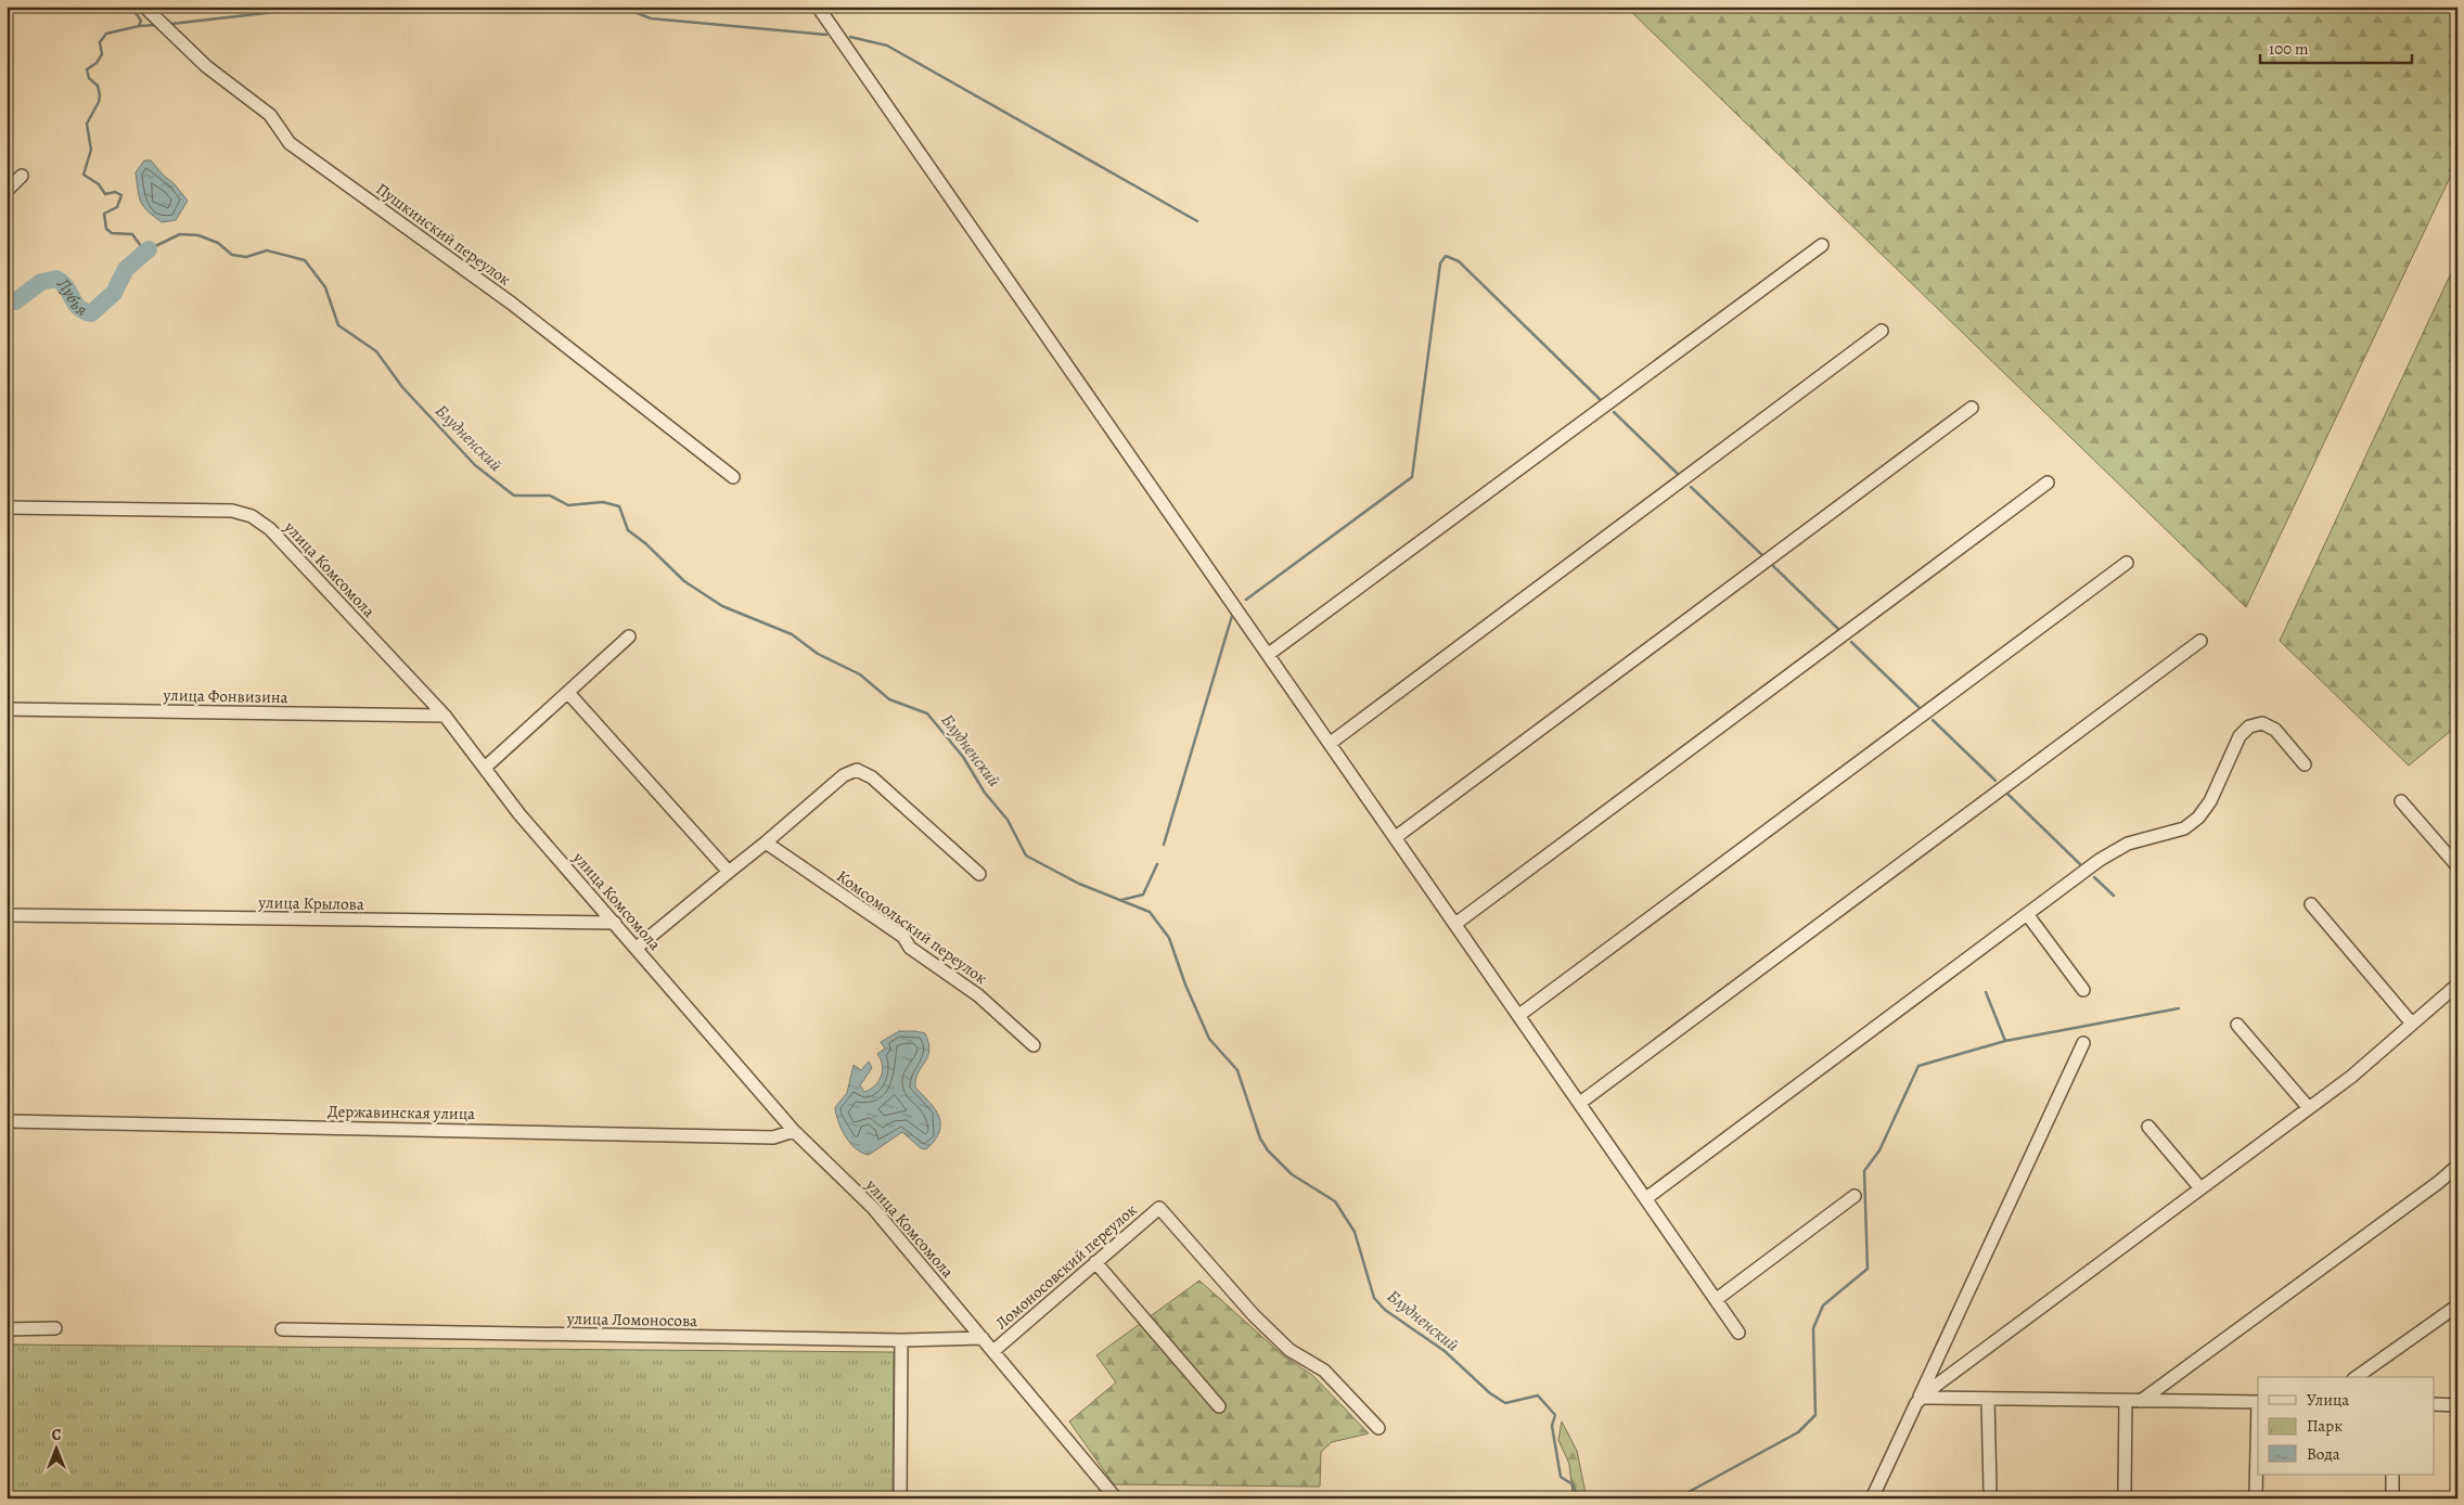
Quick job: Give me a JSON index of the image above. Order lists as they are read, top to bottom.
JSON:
{
  "streets": {
    "street": [
      "Пушкинский переулок",
      "улица Комсомола",
      "улица Фонвизина",
      "улица Крылова",
      "Комсомольский переулок",
      "Державинская улица",
      "Ломоносовский переулок",
      "улица Ломоносова"
    ]
  },
  "crossings": [
    ["улица Комсомола", "улица Фонвизина"],
    ["улица Комсомола", "улица Крылова"],
    ["улица Комсомола", "Державинская улица"],
    ["улица Комсомола", "Ломоносовский переулок"],
    ["улица Комсомола", "улица Ломоносова"]
  ],
  "water": ["Лубья", "Блудненский"],
  "legend": ["Улица", "Парк", "Вода"],
  "scale_bar": "100 m",
  "north": "top"
}
